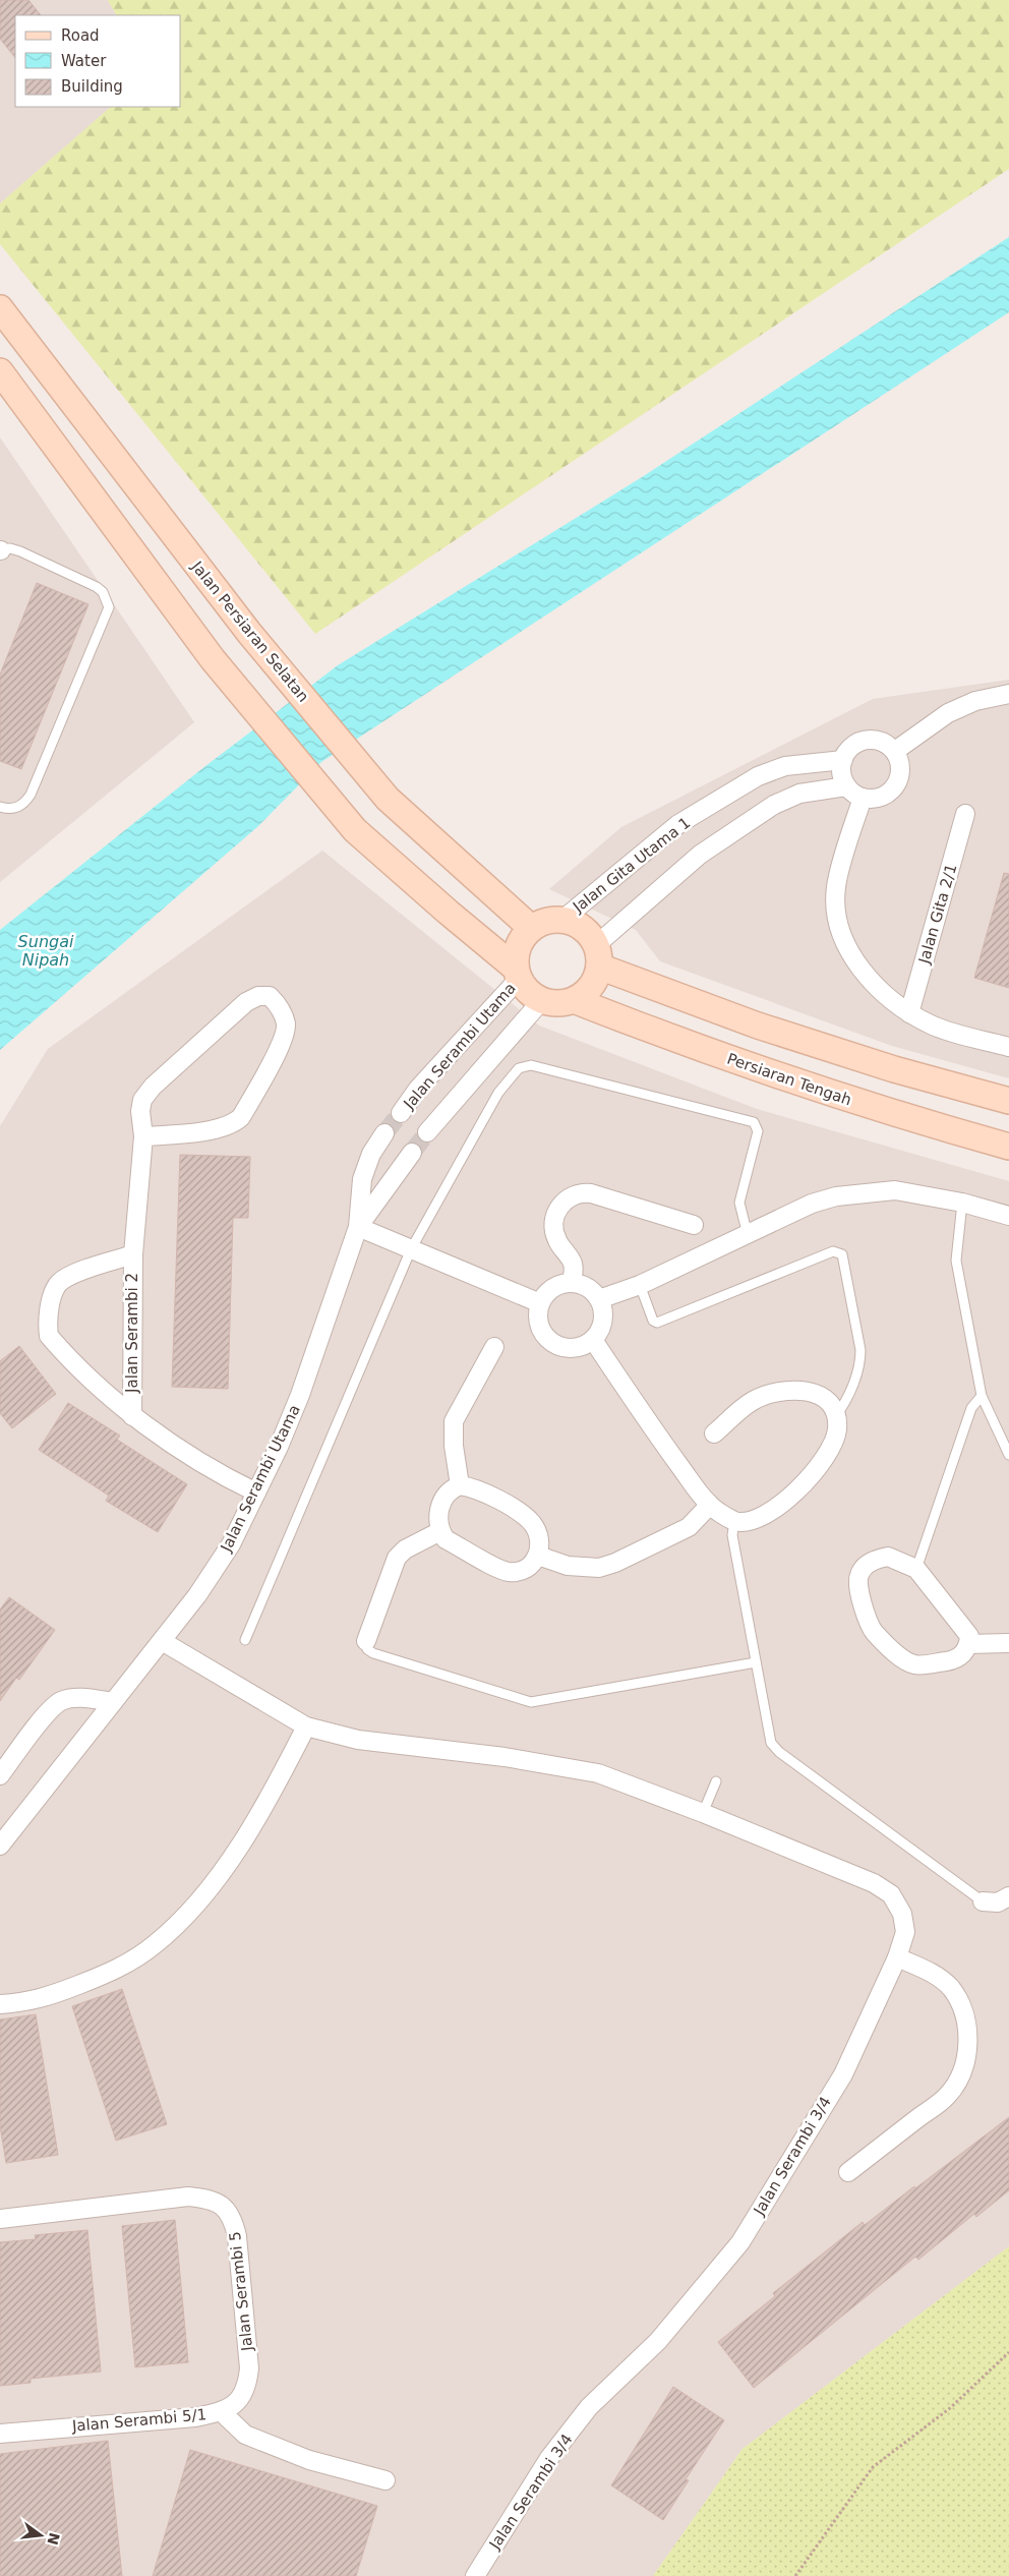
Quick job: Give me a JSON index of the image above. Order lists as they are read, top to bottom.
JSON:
{
  "streets": {
    "street": [
      "Jalan Persiaran Selatan",
      "Jalan Gita Utama 1",
      "Jalan Gita 2/1",
      "Jalan Serambi Utama",
      "Persiaran Tengah",
      "Jalan Serambi 2",
      "Jalan Serambi 3/4",
      "Jalan Serambi 5",
      "Jalan Serambi 5/1"
    ]
  },
  "crossings": [
    ["Jalan Persiaran Selatan", "Jalan Gita Utama 1"],
    ["Jalan Persiaran Selatan", "Jalan Serambi Utama"],
    ["Jalan Persiaran Selatan", "Persiaran Tengah"],
    ["Jalan Gita Utama 1", "Jalan Serambi Utama"],
    ["Jalan Gita Utama 1", "Persiaran Tengah"],
    ["Jalan Serambi Utama", "Persiaran Tengah"],
    ["Jalan Serambi Utama", "Jalan Serambi 2"],
    ["Jalan Serambi Utama", "Jalan Serambi 3/4"],
    ["Jalan Serambi 5", "Jalan Serambi 5/1"]
  ],
  "water": ["Sungai Nipah"],
  "legend": ["Road", "Water", "Building"],
  "north": "right"
}
